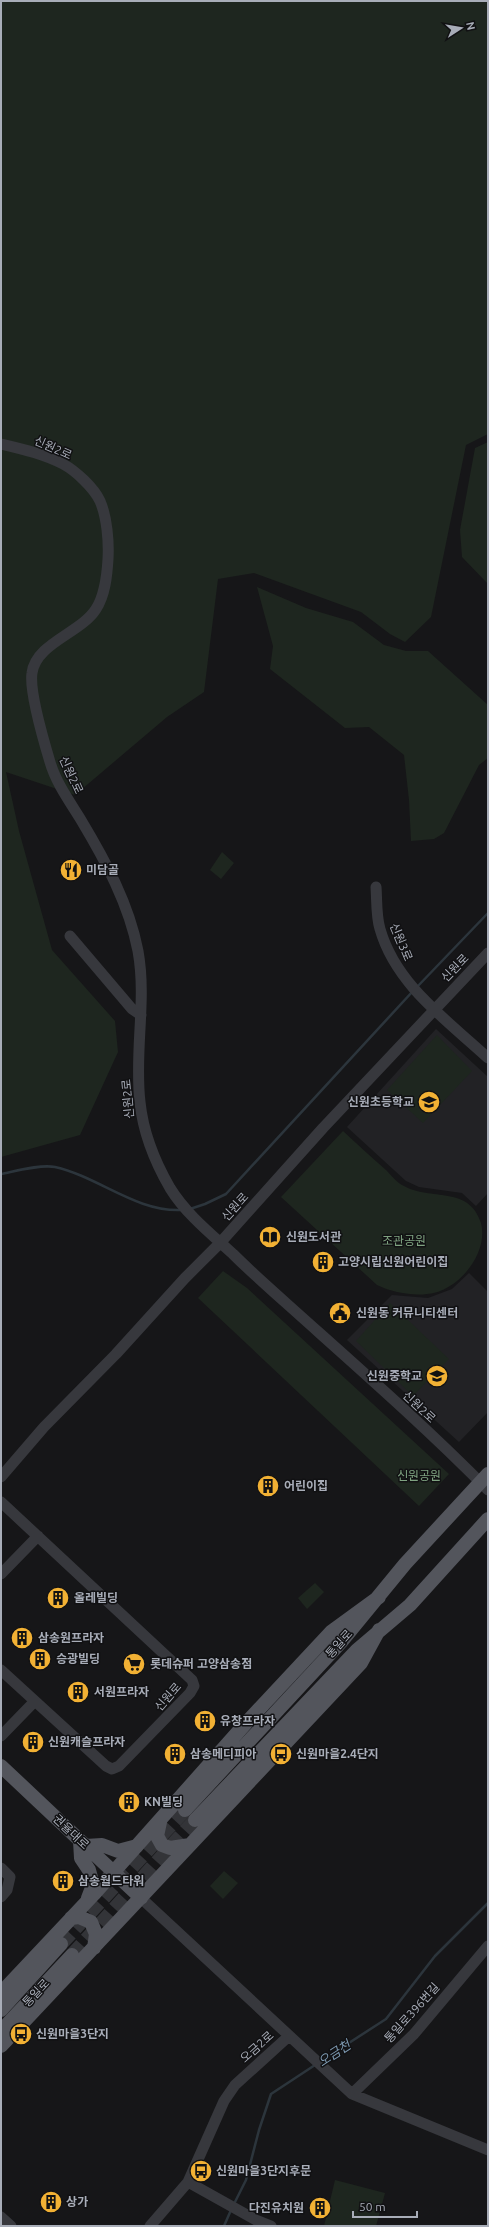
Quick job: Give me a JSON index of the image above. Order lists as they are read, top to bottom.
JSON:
{
  "streets": {
    "main road": ["통일로", "권율대로"],
    "street": [
      "신원2로",
      "신원3로",
      "신원로",
      "통일로396번길",
      "오금2로"
    ]
  },
  "crossings": [
    ["신원2로", "신원로"],
    ["신원2로", "통일로"],
    ["신원3로", "신원로"],
    ["권율대로", "오금2로"]
  ],
  "water": ["오금천"],
  "parks": ["조관공원", "신원공원"],
  "places": {
    "restaurant": ["미담골"],
    "school or university": ["신원초등학교", "신원중학교"],
    "library": ["신원도서관"],
    "building": [
      "고양시립신원어린이집",
      "어린이집",
      "올레빌딩",
      "삼송원프라자",
      "승광빌딩",
      "서원프라자",
      "유창프라자",
      "신원캐슬프라자",
      "삼송메디피아",
      "KN빌딩",
      "삼송월드타워",
      "상가",
      "다진유치원"
    ],
    "public building": ["신원동 커뮤니티센터"],
    "supermarket": ["롯데슈퍼 고양삼송점"],
    "bus stop": ["신원마을2.4단지", "신원마을3단지", "신원마을3단지후문"]
  },
  "scale_bar": "50 m",
  "north": "right"
}
